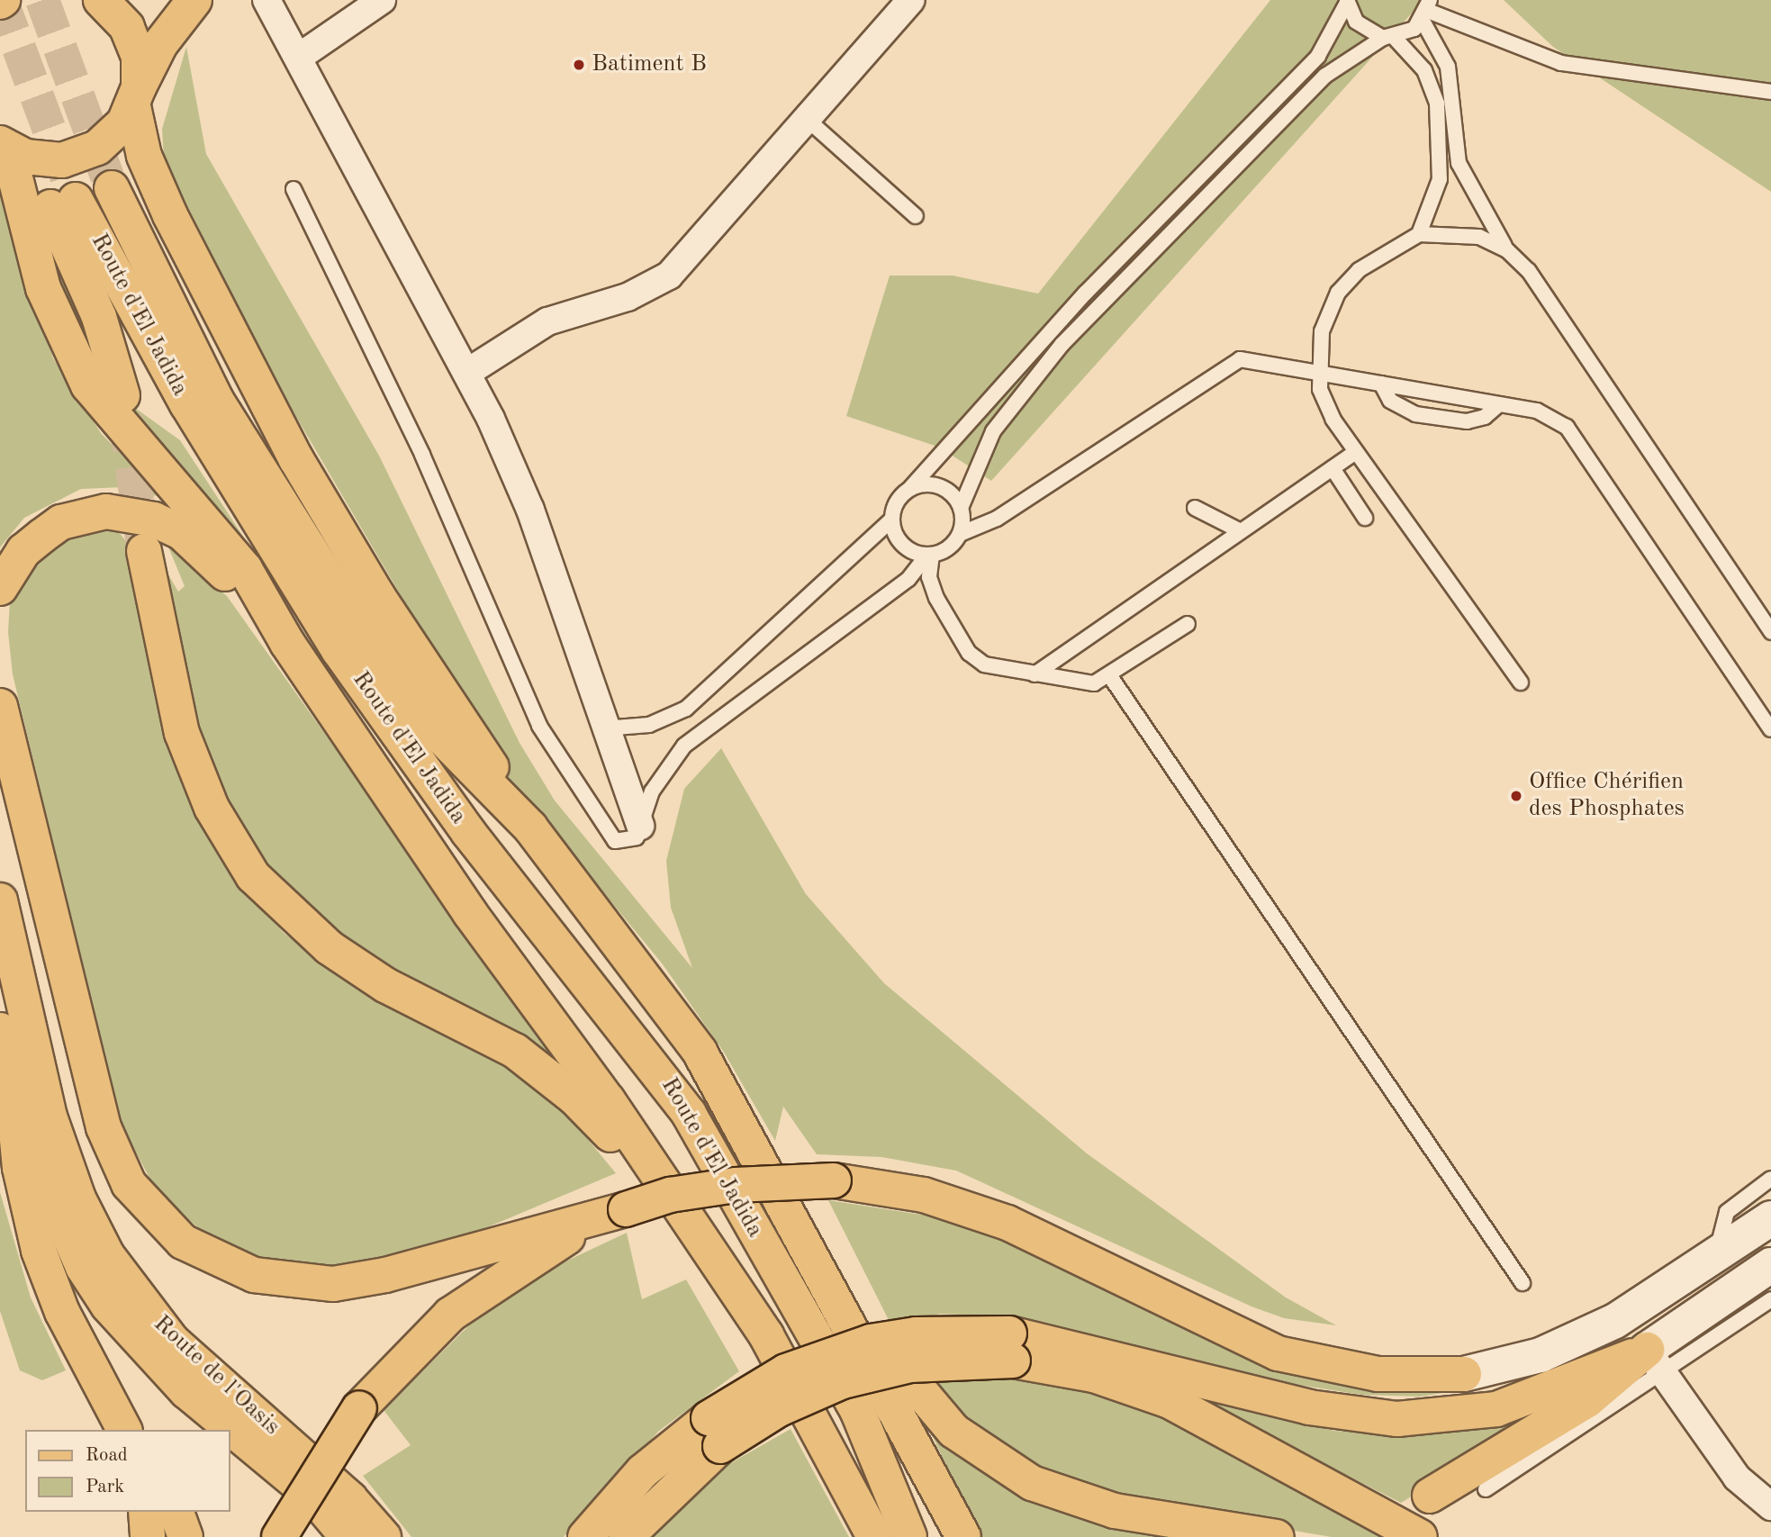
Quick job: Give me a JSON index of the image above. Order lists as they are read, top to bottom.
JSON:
{
  "streets": {
    "main road": ["Route d'El Jadida", "Route de l'Oasis"]
  },
  "places": ["Batiment B", "Office Chérifien des Phosphates"],
  "legend": ["Road", "Park"]
}
